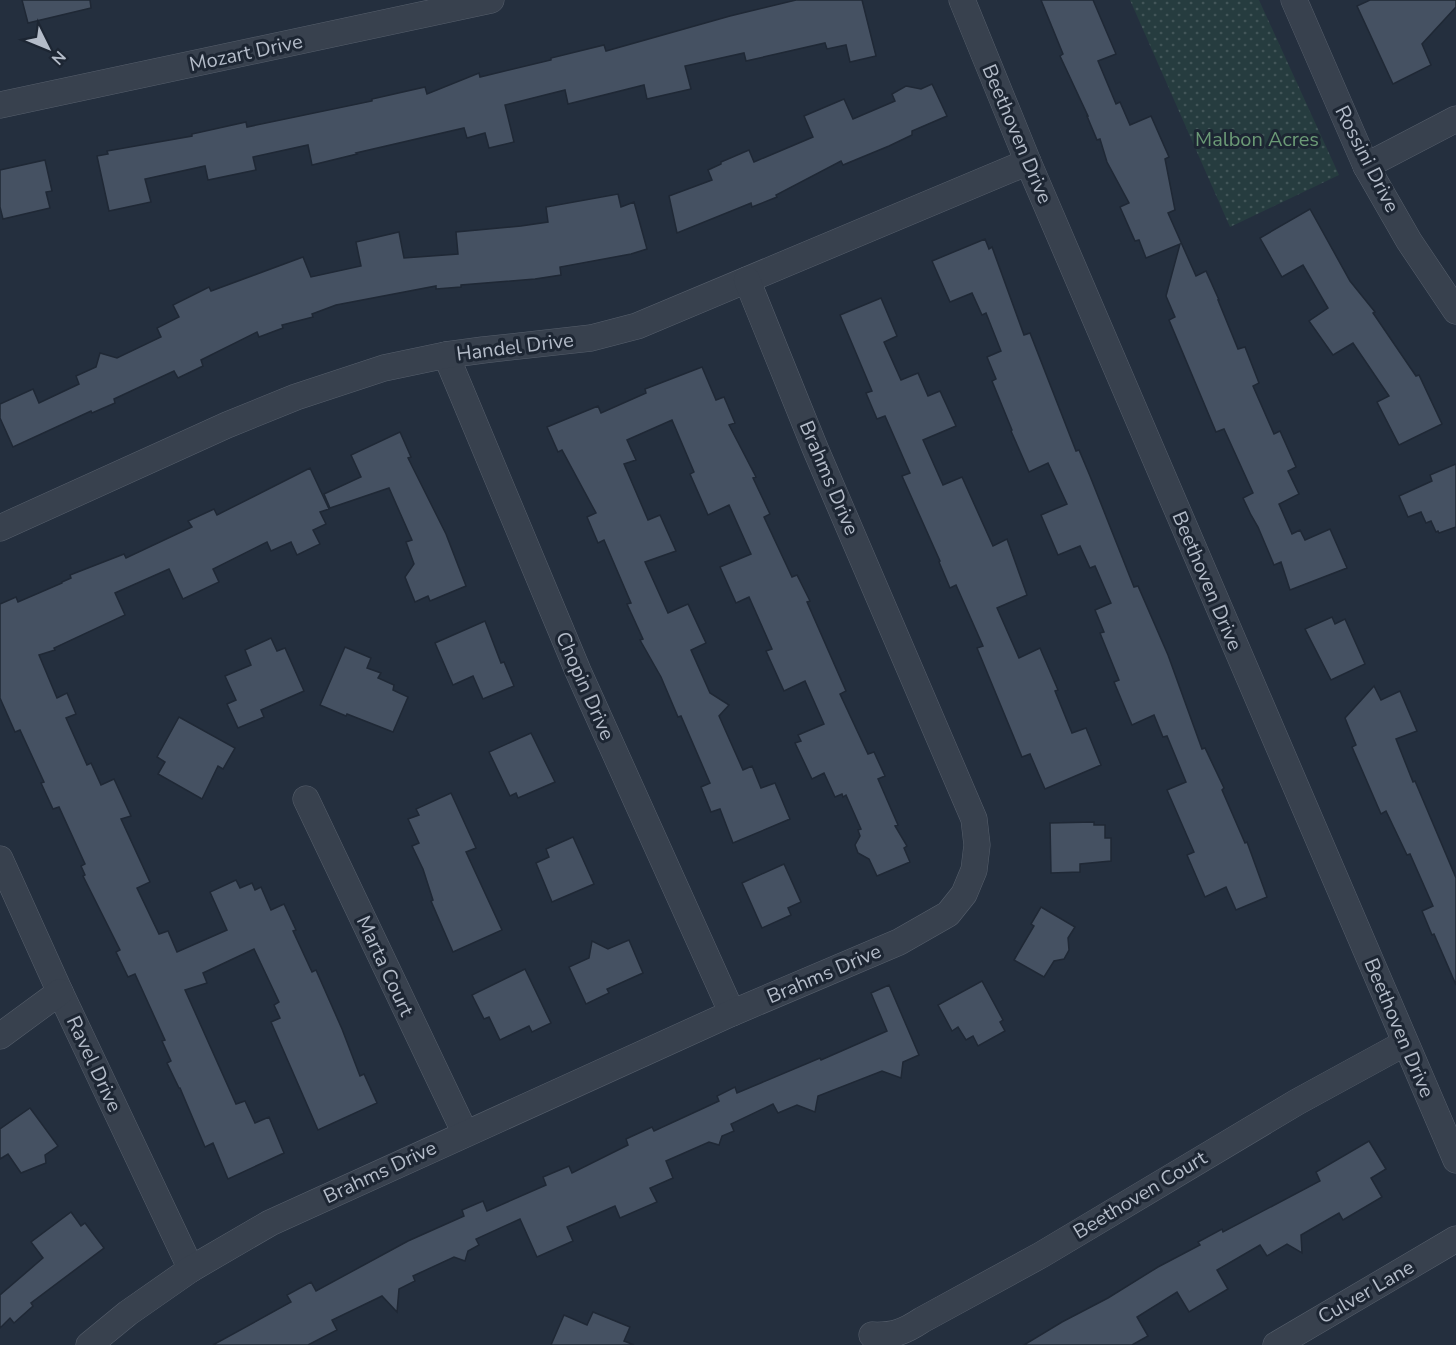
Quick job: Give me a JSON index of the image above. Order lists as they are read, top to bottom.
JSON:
{
  "streets": {
    "street": [
      "Mozart Drive",
      "Beethoven Drive",
      "Rossini Drive",
      "Handel Drive",
      "Brahms Drive",
      "Chopin Drive",
      "Marta Court",
      "Ravel Drive",
      "Beethoven Court",
      "Culver Lane"
    ]
  },
  "crossings": [
    ["Beethoven Drive", "Handel Drive"],
    ["Beethoven Drive", "Beethoven Court"],
    ["Handel Drive", "Brahms Drive"],
    ["Handel Drive", "Chopin Drive"],
    ["Brahms Drive", "Chopin Drive"],
    ["Brahms Drive", "Marta Court"],
    ["Brahms Drive", "Ravel Drive"]
  ],
  "parks": ["Malbon Acres"],
  "north": "bottom right"
}
